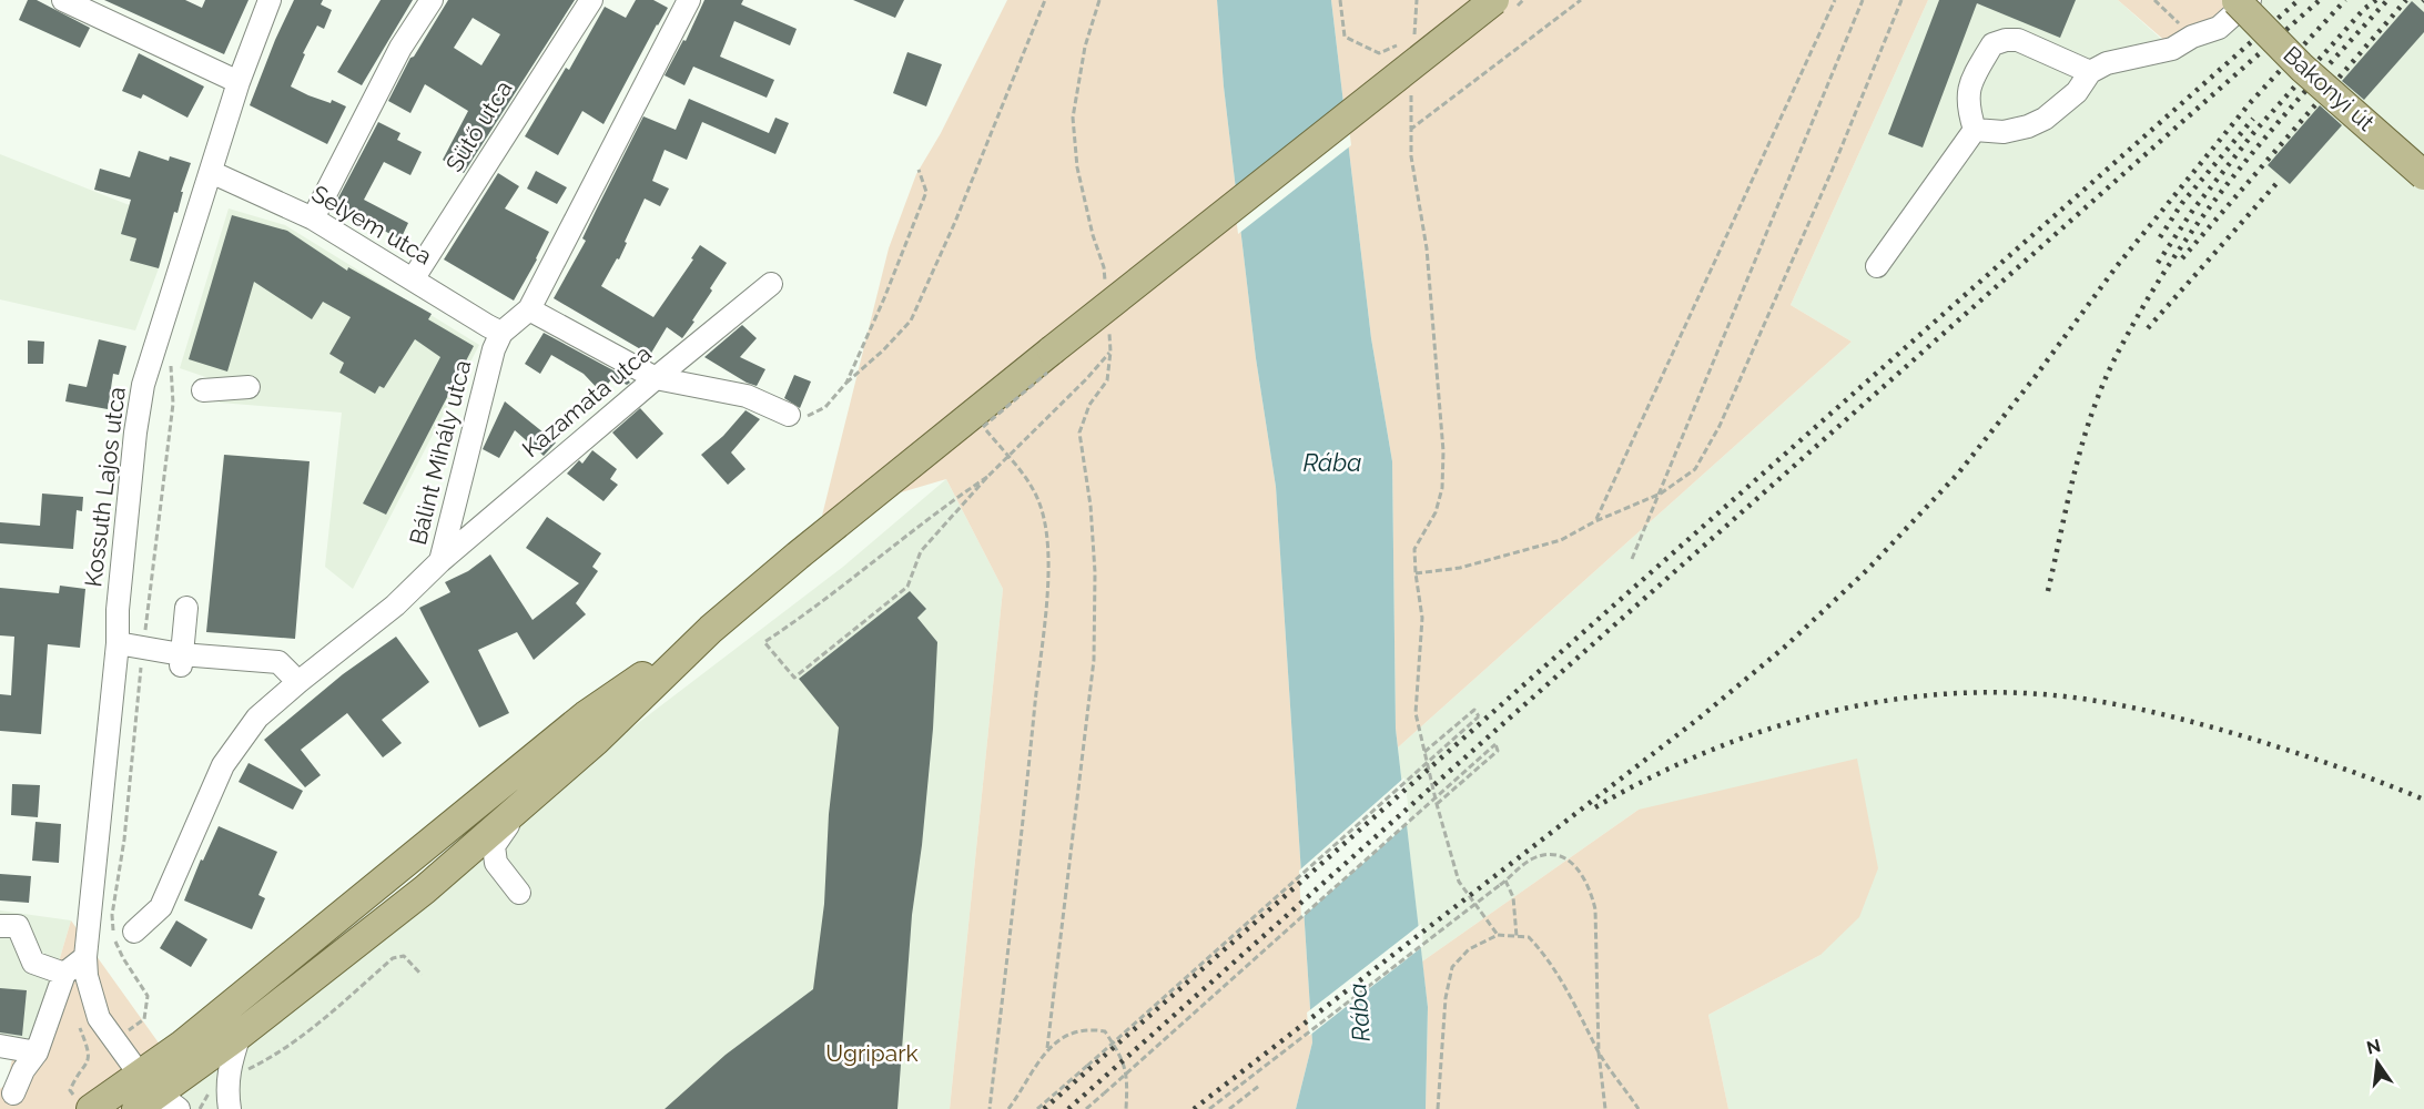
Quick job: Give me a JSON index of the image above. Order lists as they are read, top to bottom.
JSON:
{
  "streets": {
    "main road": ["Bakonyi út"],
    "street": [
      "Sütő utca",
      "Selyem utca",
      "Kazamata utca",
      "Bálint Mihály utca",
      "Kossuth Lajos utca"
    ]
  },
  "crossings": [
    ["Sütő utca", "Selyem utca"],
    ["Selyem utca", "Bálint Mihály utca"],
    ["Selyem utca", "Kossuth Lajos utca"],
    ["Kazamata utca", "Bálint Mihály utca"]
  ],
  "water": ["Rába"],
  "parks": ["Ugripark"],
  "north": "top"
}
